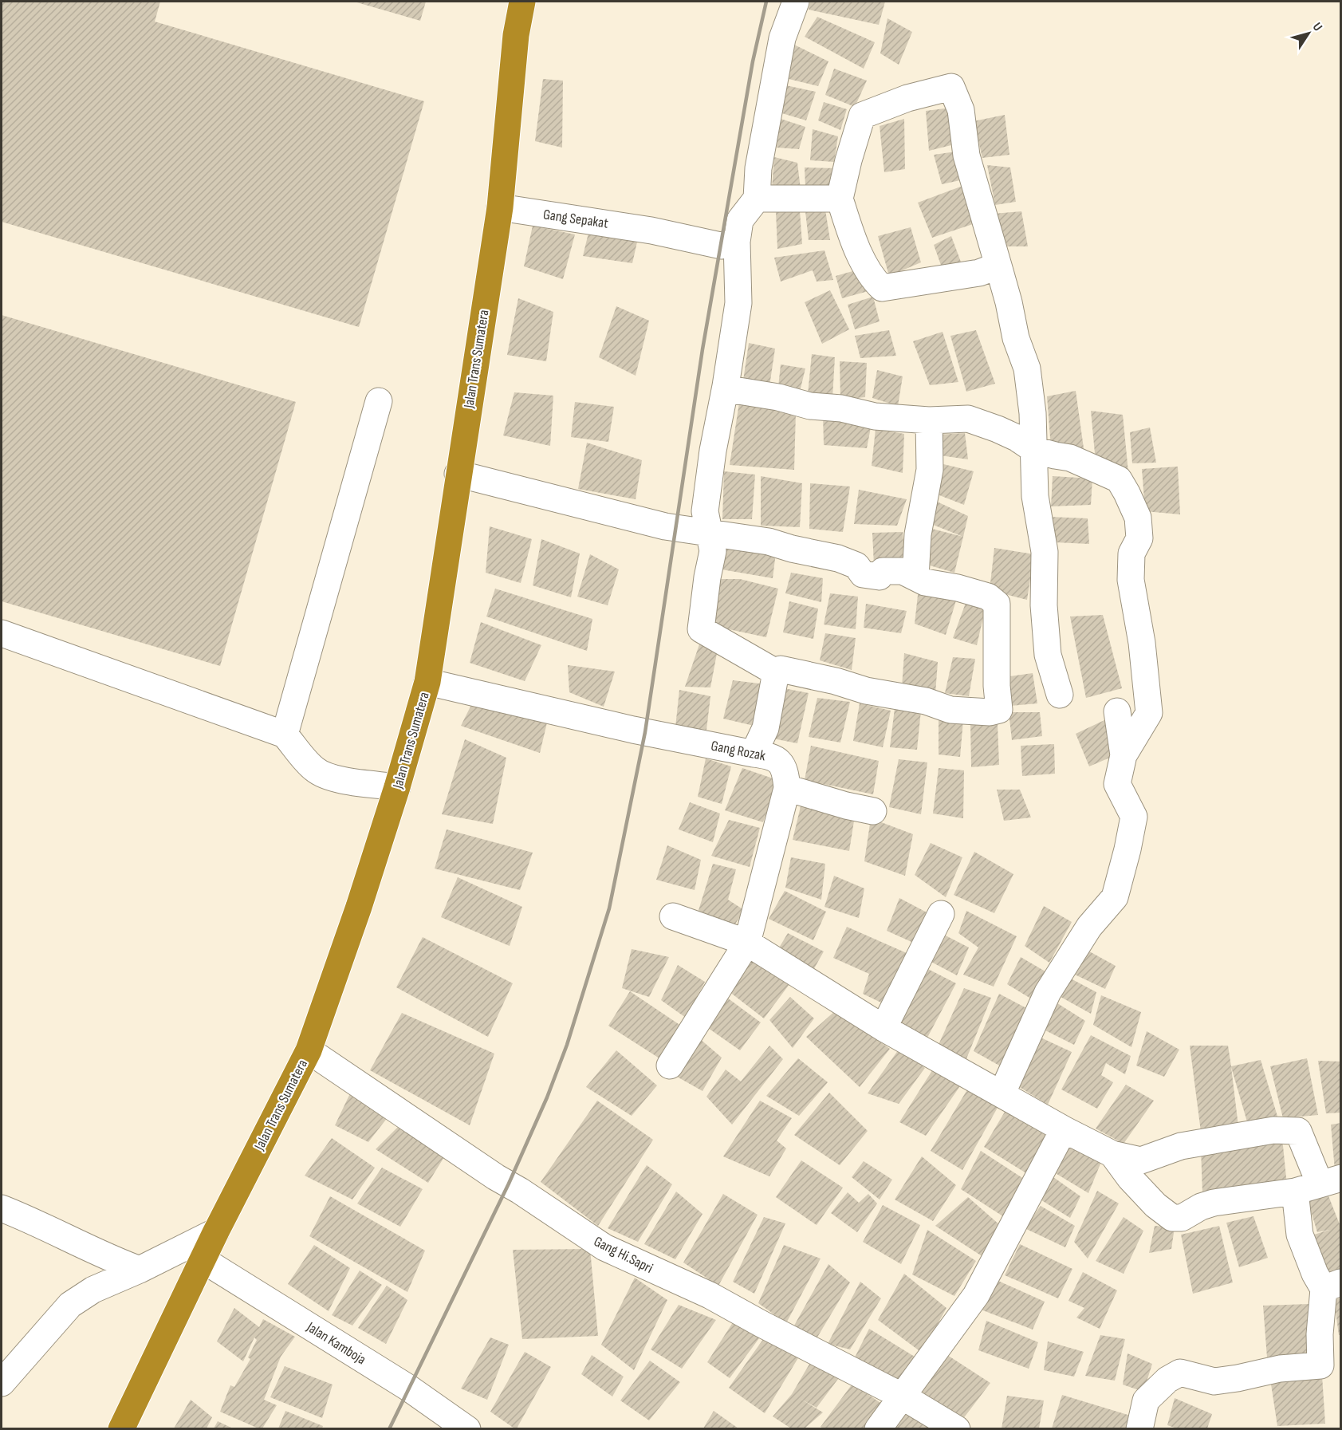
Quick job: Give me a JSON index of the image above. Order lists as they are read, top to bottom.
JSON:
{
  "streets": {
    "highway": ["Jalan Trans Sumatera"],
    "street": [
      "Gang Sepakat",
      "Gang Rozak",
      "Gang Hi.Sapri",
      "Jalan Kamboja"
    ]
  },
  "crossings": [
    ["Gang Sepakat", "Jalan Trans Sumatera"],
    ["Jalan Trans Sumatera", "Gang Rozak"],
    ["Jalan Trans Sumatera", "Gang Hi.Sapri"],
    ["Jalan Trans Sumatera", "Jalan Kamboja"]
  ],
  "north": "top right"
}
